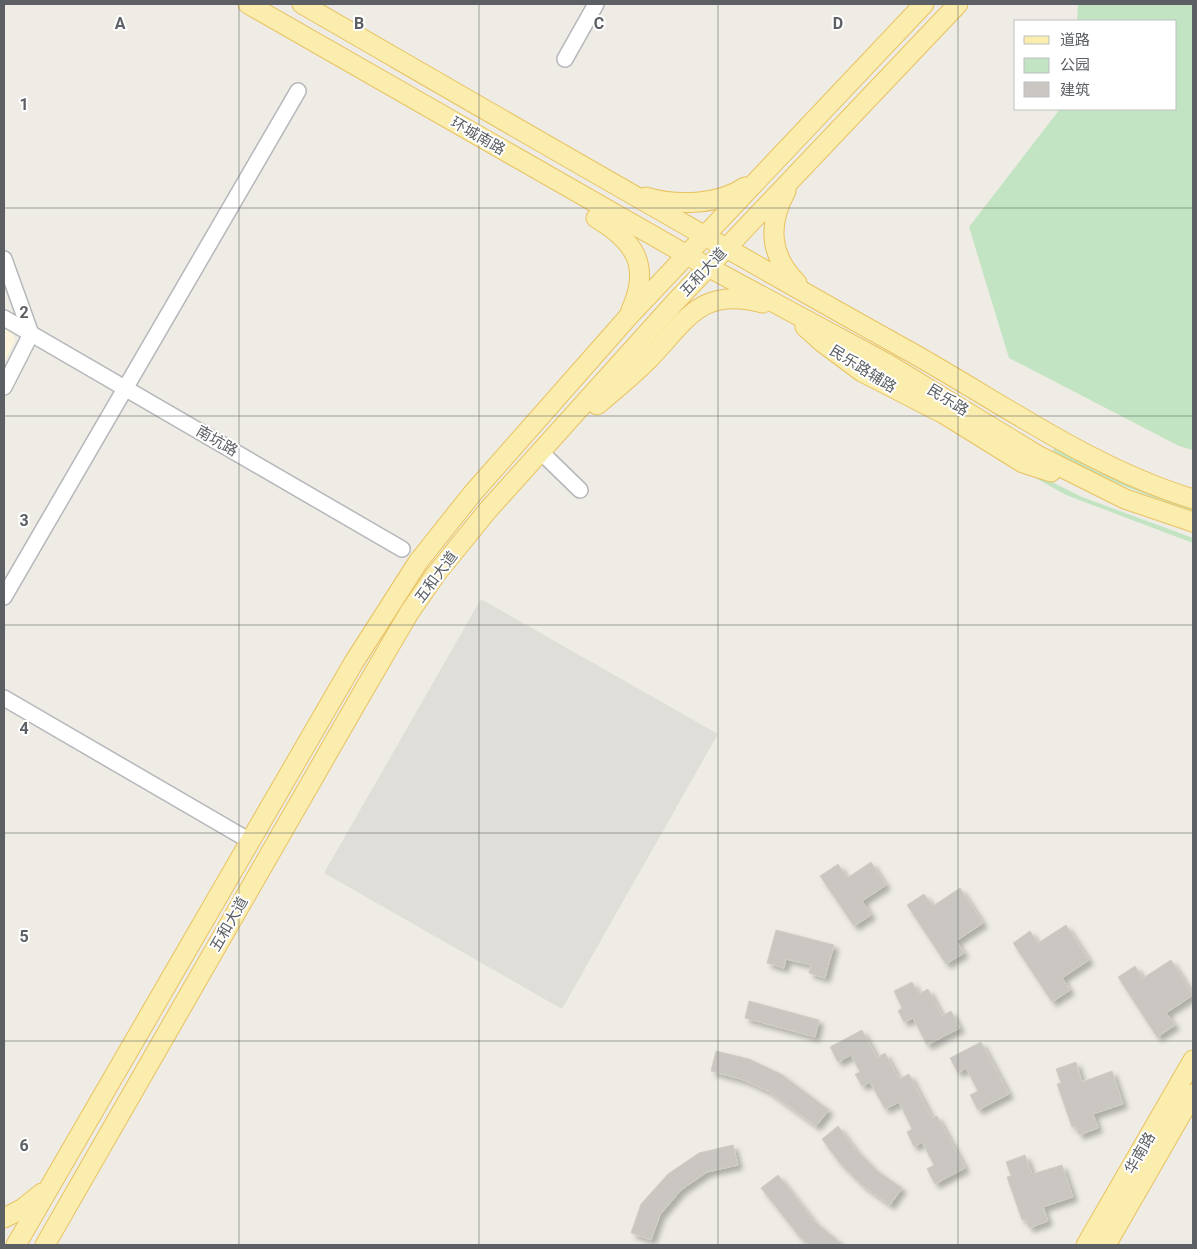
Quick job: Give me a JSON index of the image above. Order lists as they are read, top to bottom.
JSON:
{
  "streets": {
    "main road": [
      "环城南路",
      "五和大道",
      "民乐路辅路",
      "民乐路",
      "华南路"
    ],
    "street": ["南坑路"]
  },
  "crossings": [
    ["环城南路", "五和大道"],
    ["环城南路", "民乐路"],
    ["五和大道", "民乐路"],
    ["民乐路辅路", "民乐路"]
  ],
  "legend": ["道路", "公园", "建筑"],
  "grid": {
    "columns": [
      "A",
      "B",
      "C",
      "D"
    ],
    "rows": [
      "1",
      "2",
      "3",
      "4",
      "5",
      "6"
    ]
  }
}
